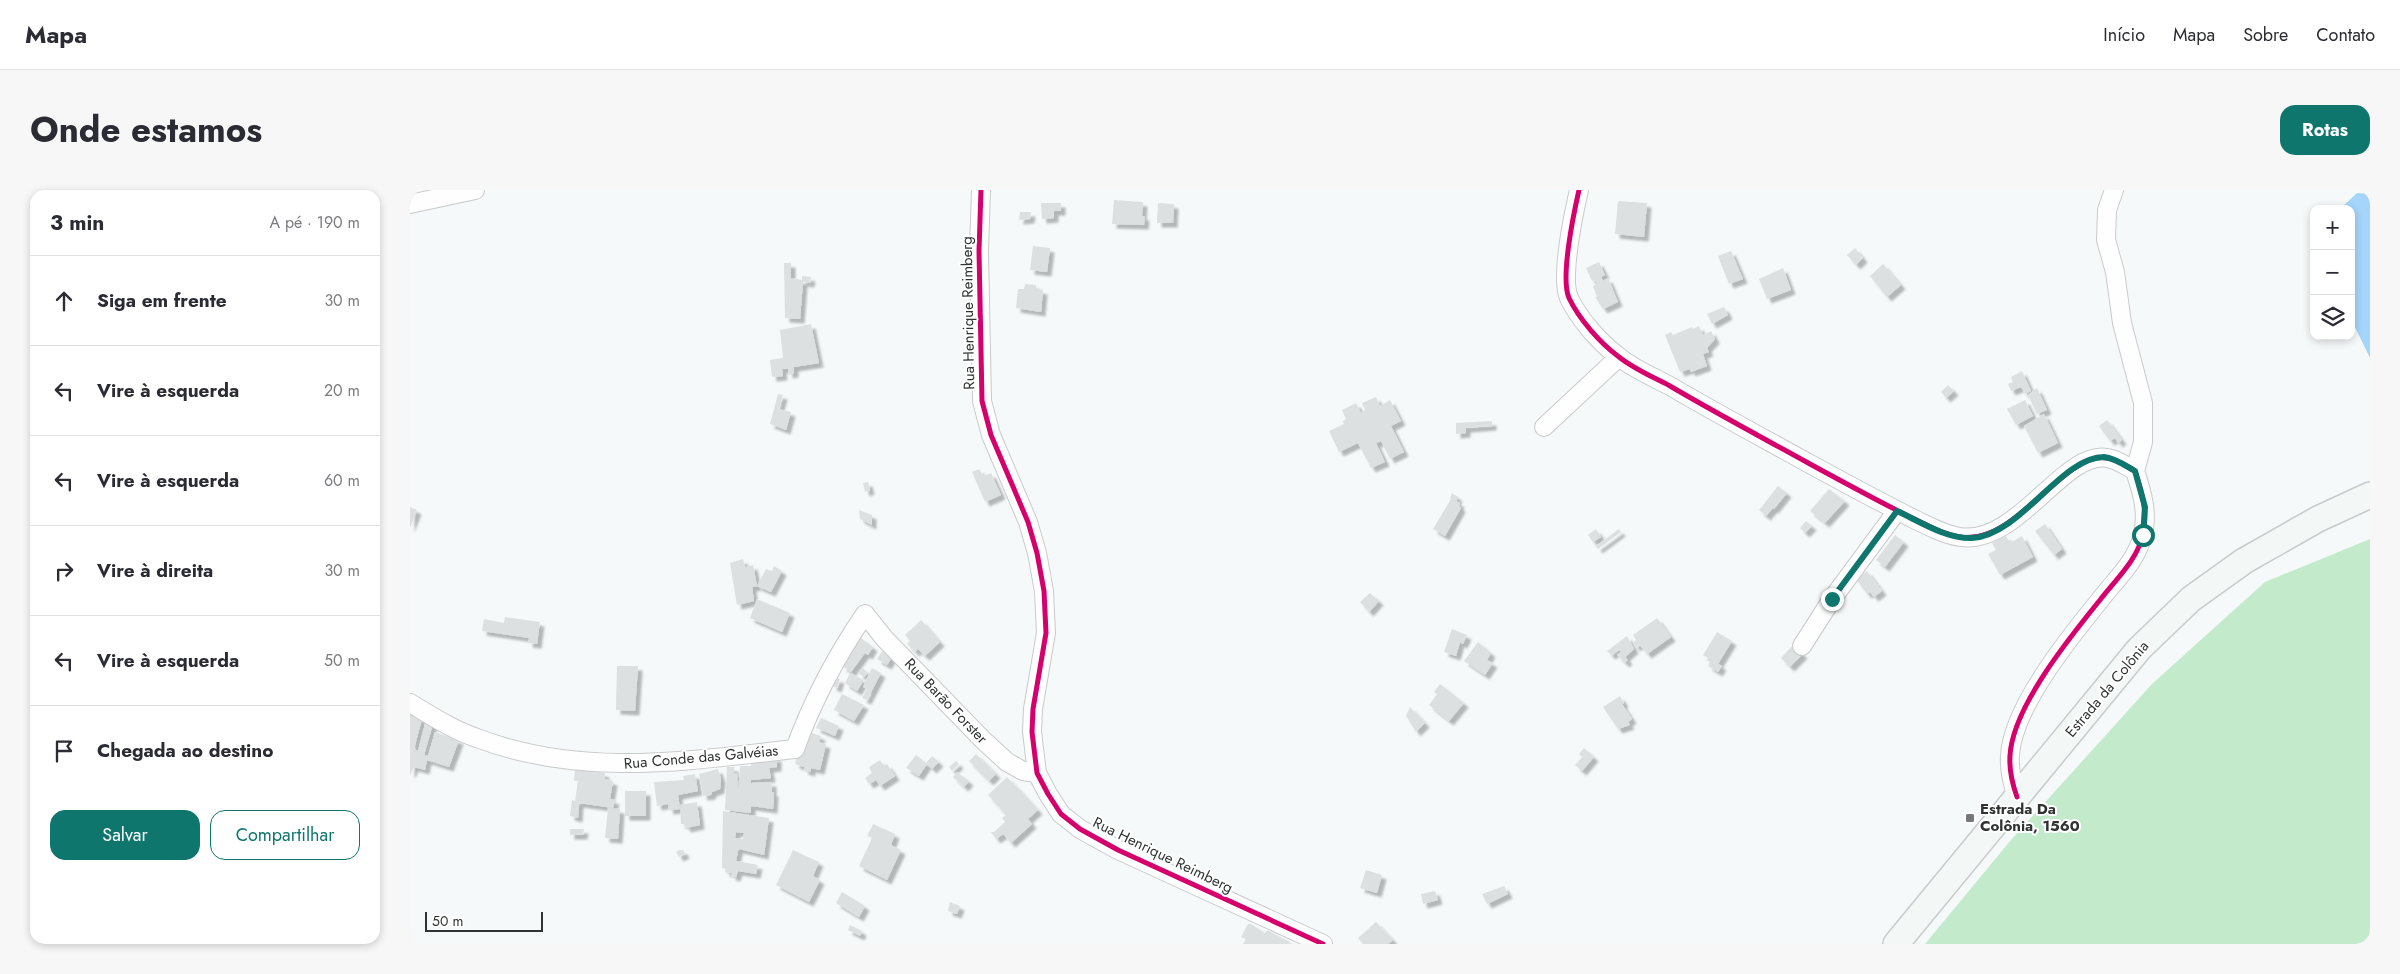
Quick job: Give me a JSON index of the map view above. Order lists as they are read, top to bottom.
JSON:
{
  "streets": {
    "main road": ["Estrada da Colônia"],
    "street": ["Rua Henrique Reimberg", "Rua Barão Forster", "Rua Conde das Galvéias"]
  },
  "crossings": [
    ["Rua Henrique Reimberg", "Rua Barão Forster"],
    ["Rua Barão Forster", "Rua Conde das Galvéias"]
  ],
  "places": {
    "transit": ["Estrada Da Colônia, 1560"]
  },
  "scale_bar": "50 m",
  "page": {
    "header": "Mapa",
    "nav": [
      "Início",
      "Mapa",
      "Sobre",
      "Contato"
    ],
    "title": "Onde estamos",
    "buttons": [
      "Rotas",
      ["Salvar", "Compartilhar"]
    ],
    "heading": ["3 min", "A pé · 190 m"],
    "map_buttons": ["+", "−"],
    "list": [
      ["Siga em frente", "30 m"],
      ["Vire à esquerda", "20 m"],
      ["Vire à esquerda", "60 m"],
      ["Vire à direita", "30 m"],
      ["Vire à esquerda", "50 m"],
      "Chegada ao destino"
    ],
    "scale": "50 m"
  }
}
